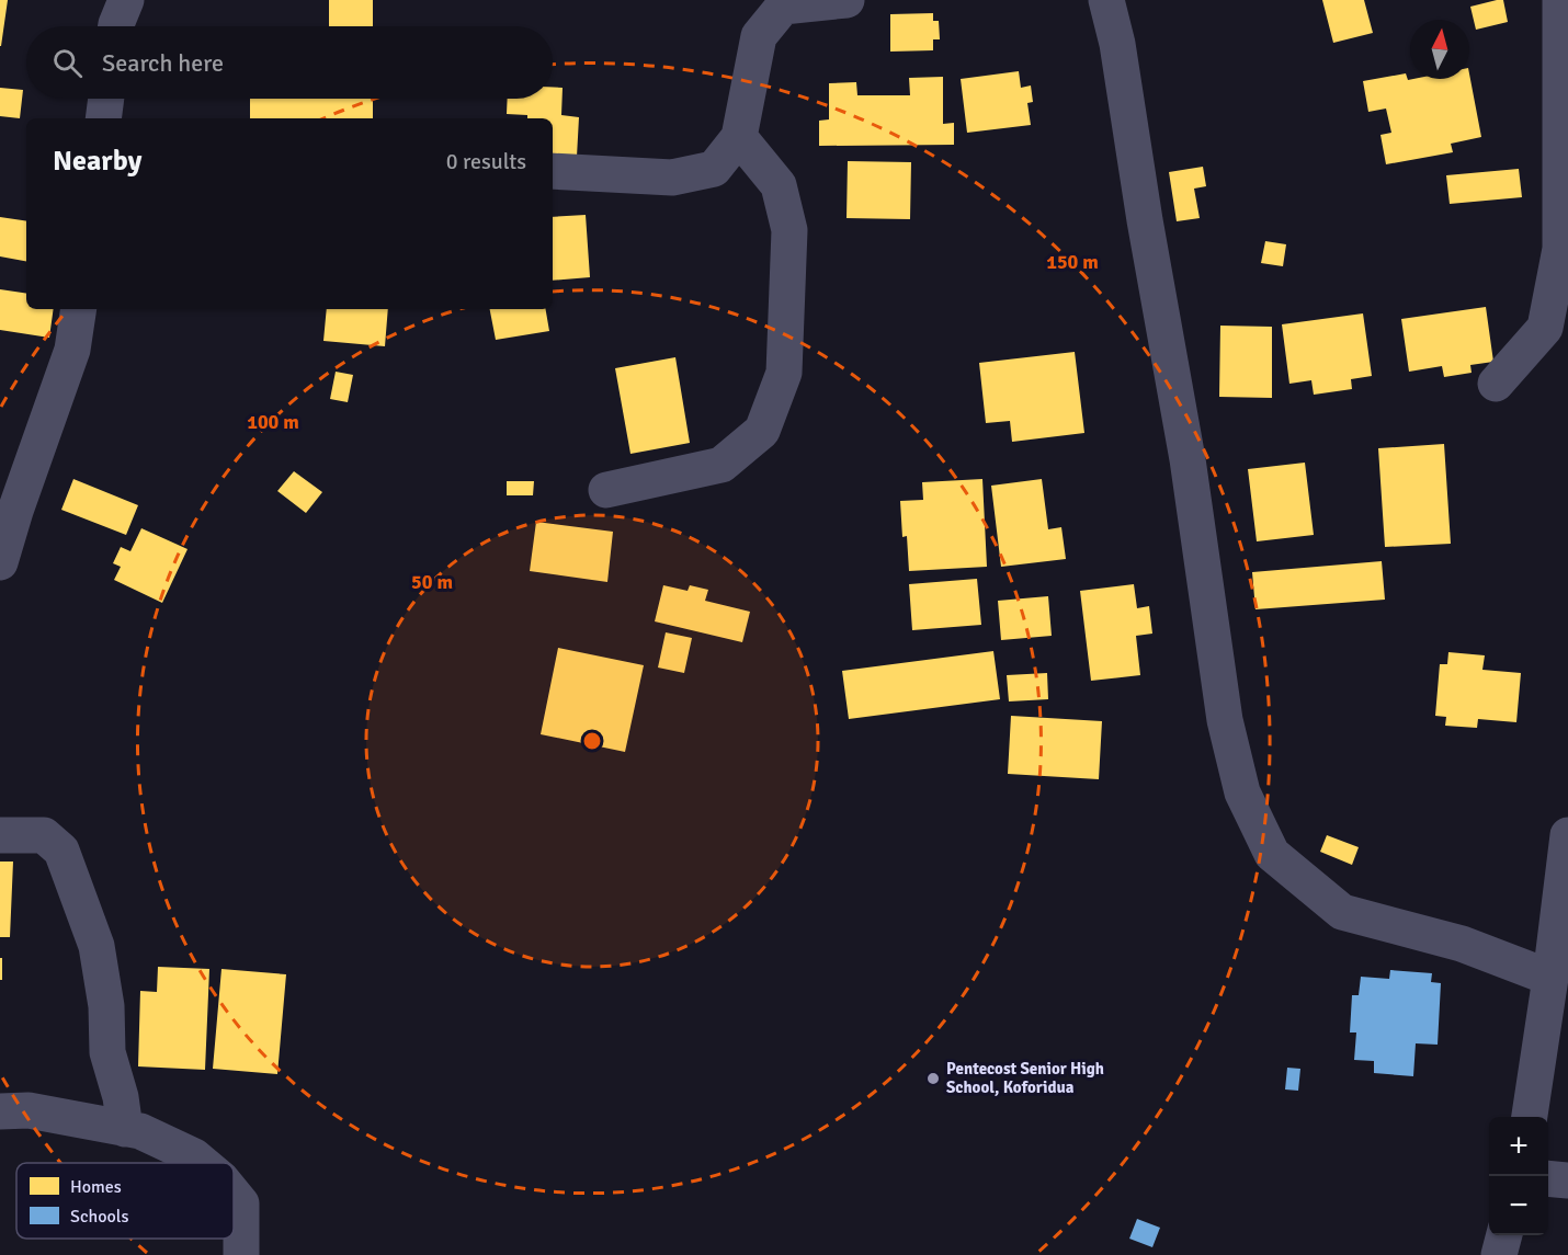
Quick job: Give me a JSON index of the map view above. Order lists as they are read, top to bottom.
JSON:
{
  "places": ["Pentecost Senior High School, Koforidua"],
  "legend": ["Homes", "Schools"],
  "north": "top",
  "page": {
    "search": "Search here",
    "heading": ["Nearby", "0 results"],
    "map_buttons": ["+", "−"]
  },
  "rings": ["150 m", "100 m", "50 m"]
}
